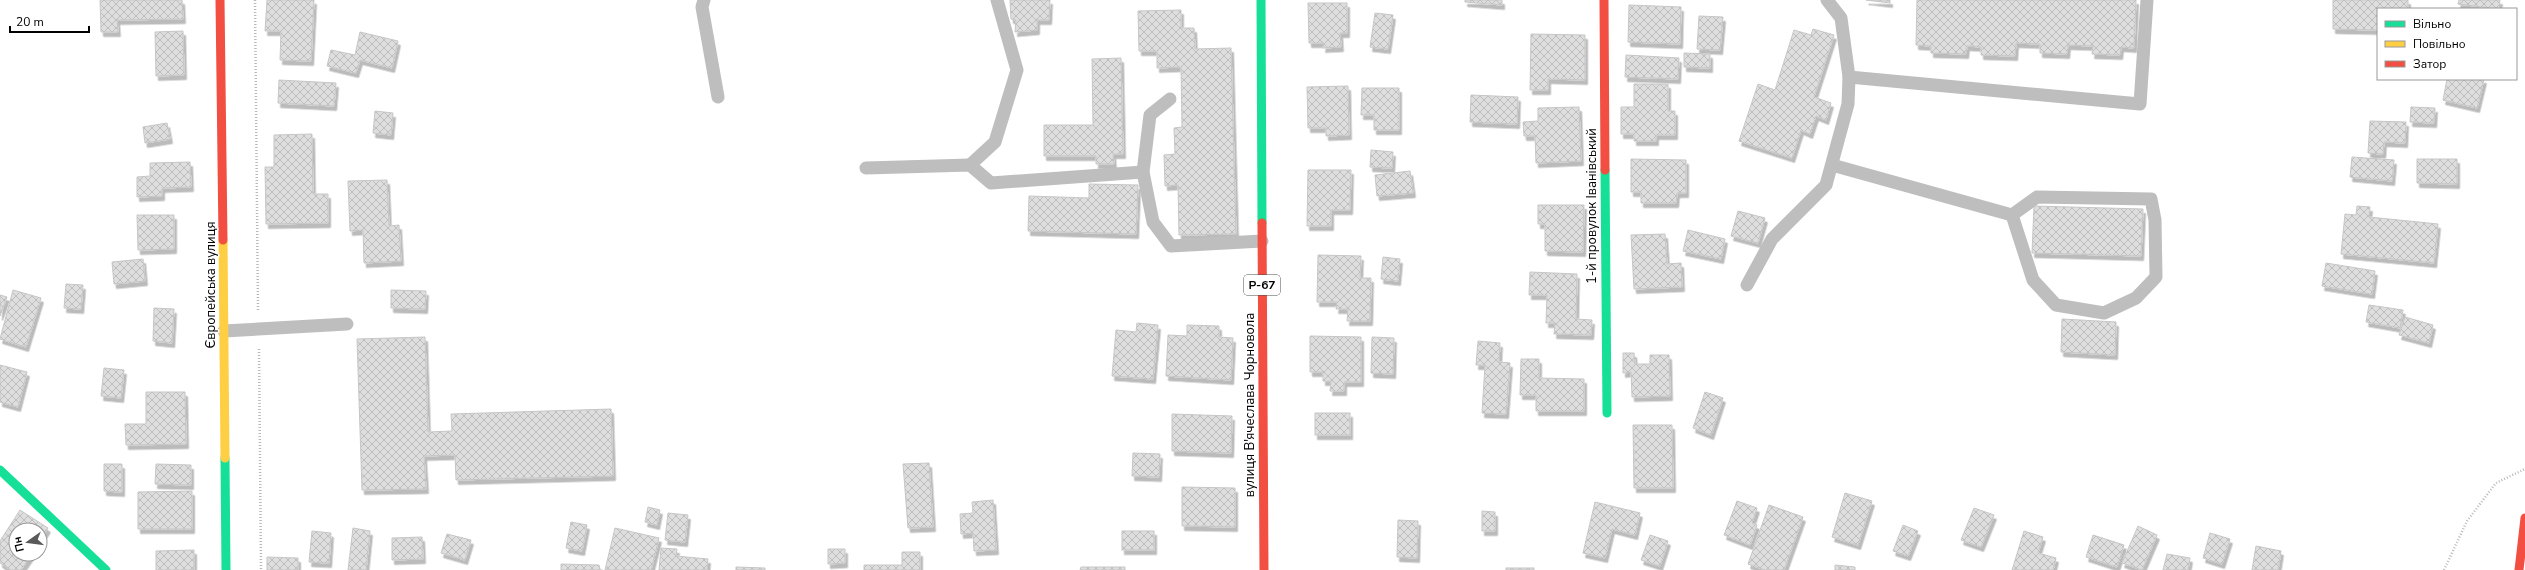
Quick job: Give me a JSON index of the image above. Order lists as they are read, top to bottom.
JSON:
{
  "streets": {
    "street": [
      "1-й провулок Іванівський",
      "Європейська вулиця",
      "Р-67",
      "вулиця В'ячеслава Чорновола"
    ]
  },
  "legend": ["Вільно", "Повільно", "Затор"],
  "scale_bar": "20 m",
  "north": "left"
}
